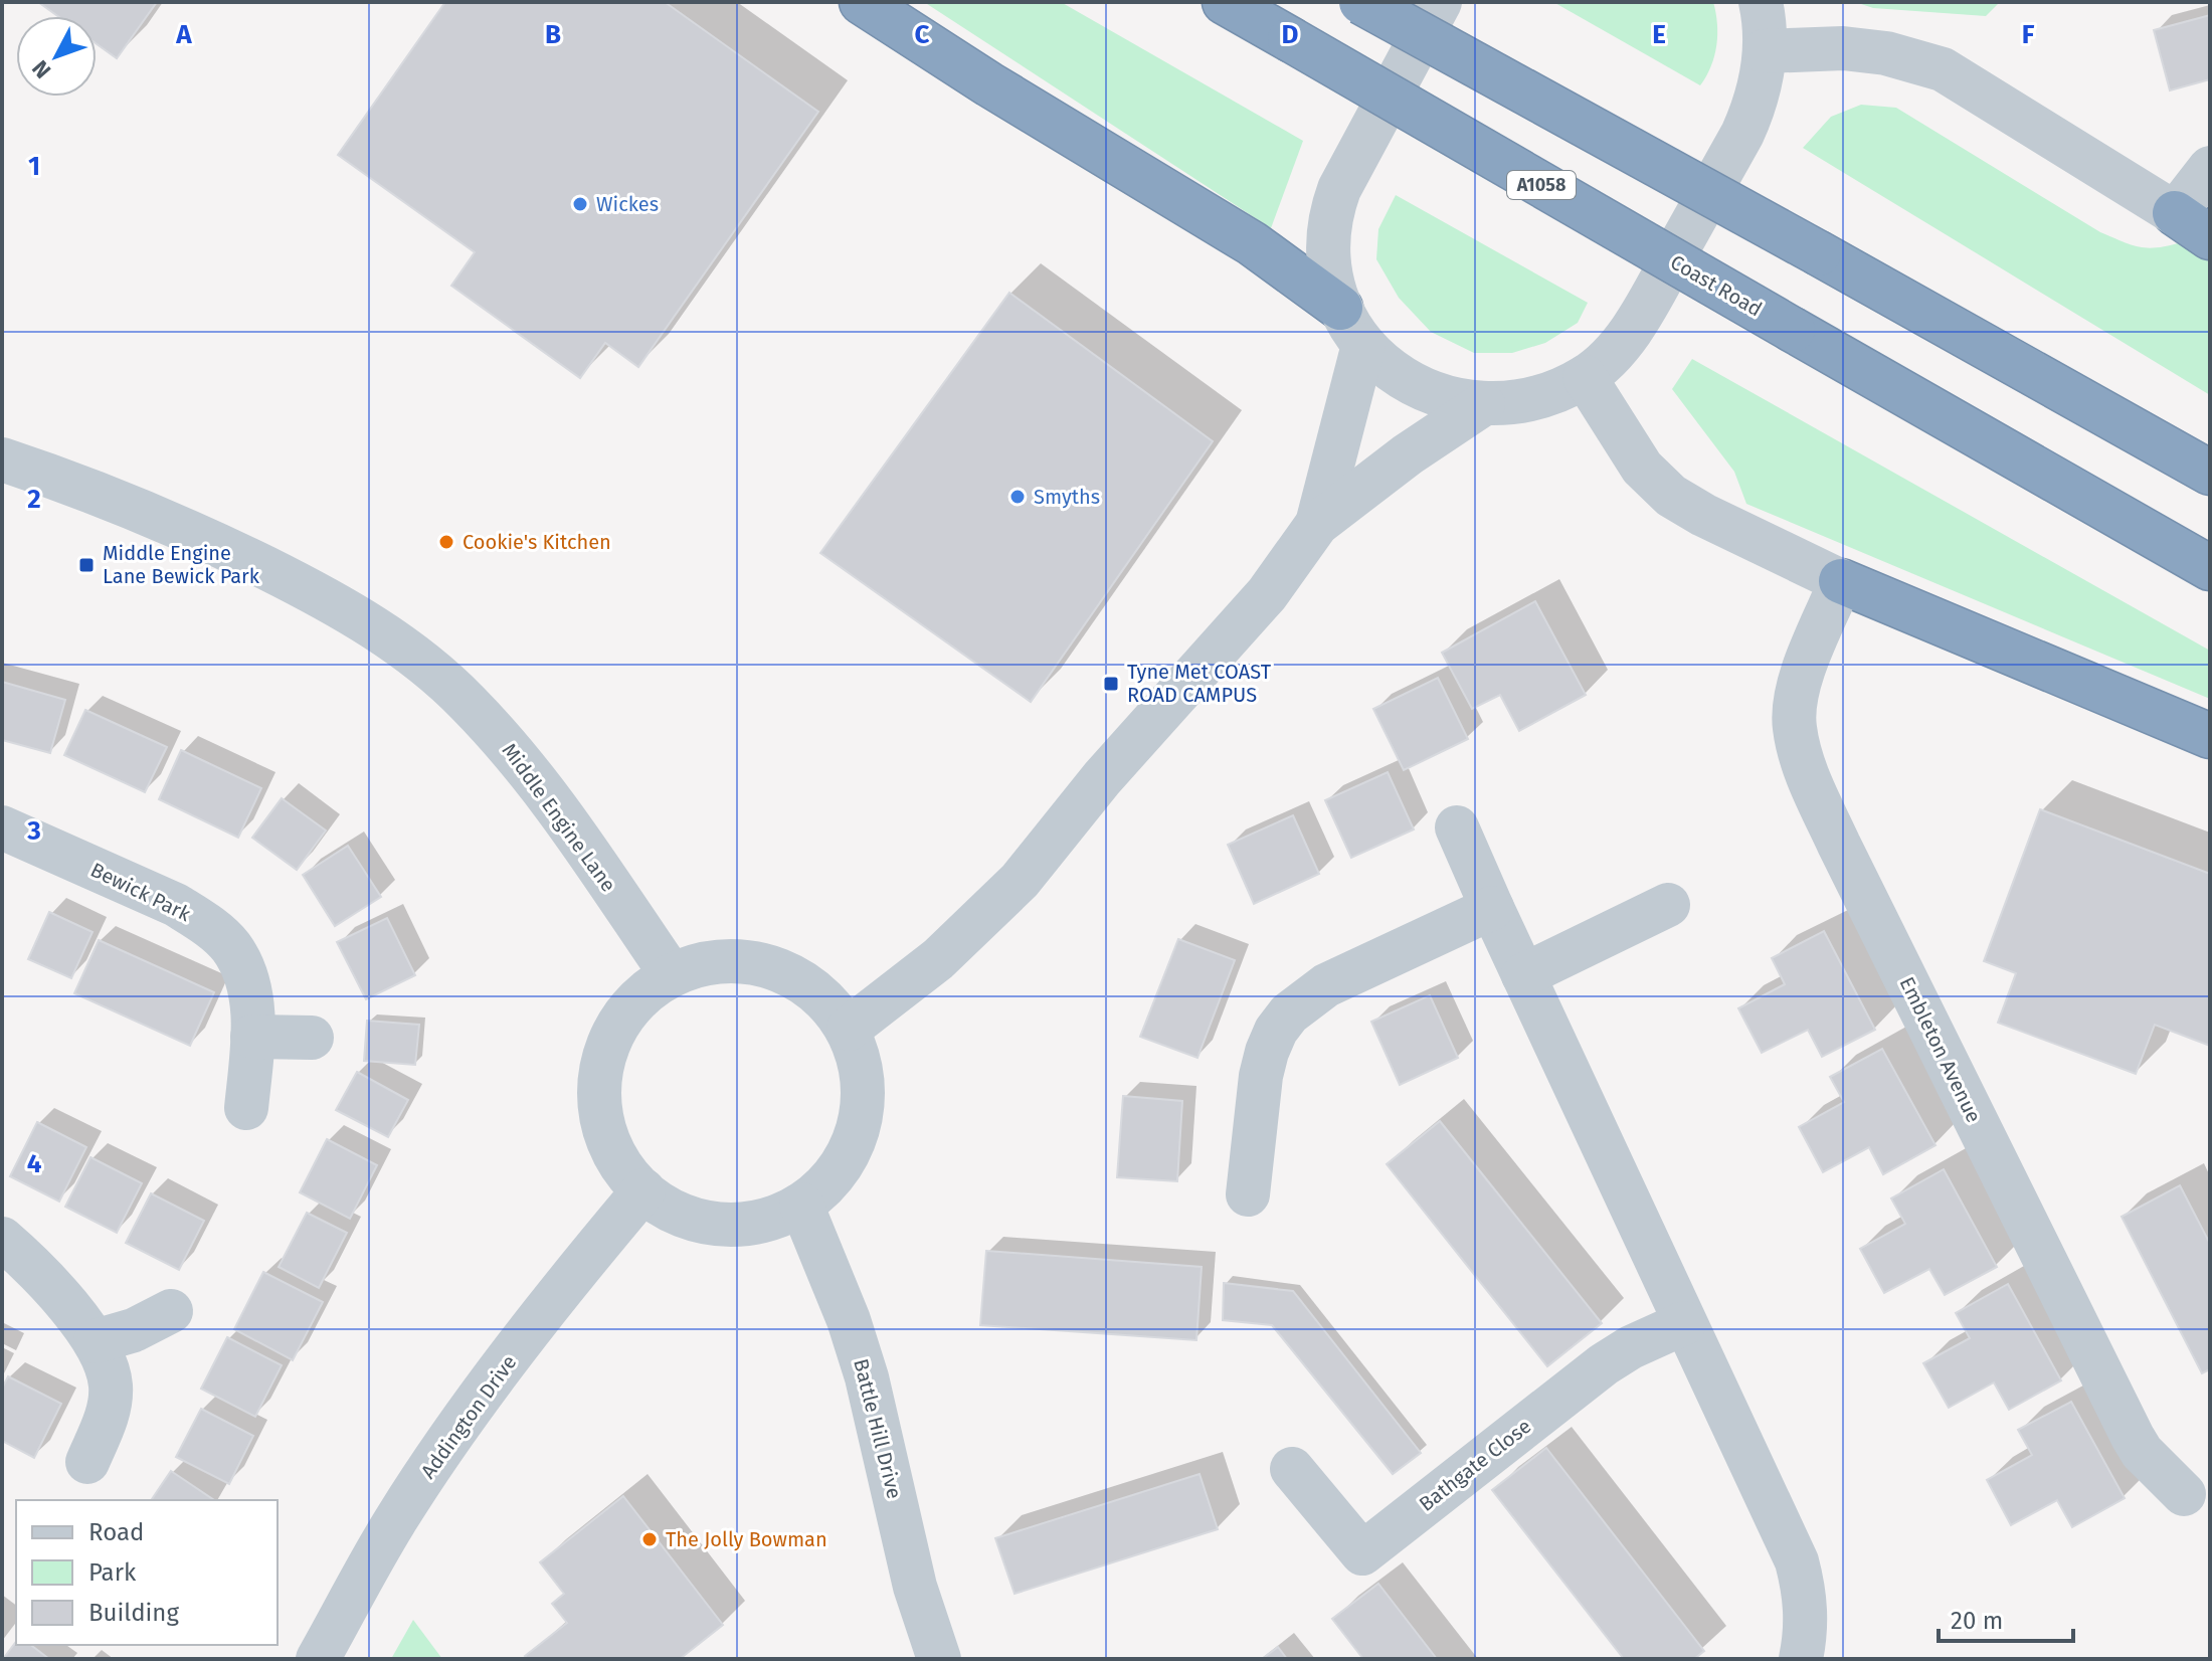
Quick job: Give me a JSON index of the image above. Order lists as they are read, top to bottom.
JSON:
{
  "streets": {
    "highway": ["A1058", "Coast Road"],
    "street": [
      "Middle Engine Lane",
      "Bewick Park",
      "Embleton Avenue",
      "Addington Drive",
      "Battle Hill Drive",
      "Bathgate Close"
    ]
  },
  "crossings": [
    ["Middle Engine Lane", "Addington Drive"],
    ["Middle Engine Lane", "Battle Hill Drive"],
    ["Addington Drive", "Battle Hill Drive"]
  ],
  "places": {
    "other": [
      "Wickes",
      "Smyths",
      "Cookie's Kitchen",
      "The Jolly Bowman"
    ],
    "transit": ["Middle Engine Lane Bewick Park", "Tyne Met COAST ROAD CAMPUS"]
  },
  "legend": ["Road", "Park", "Building"],
  "scale_bar": "20 m",
  "north": "bottom left",
  "grid": {
    "columns": [
      "A",
      "B",
      "C",
      "D",
      "E",
      "F"
    ],
    "rows": [
      "1",
      "2",
      "3",
      "4"
    ]
  }
}
